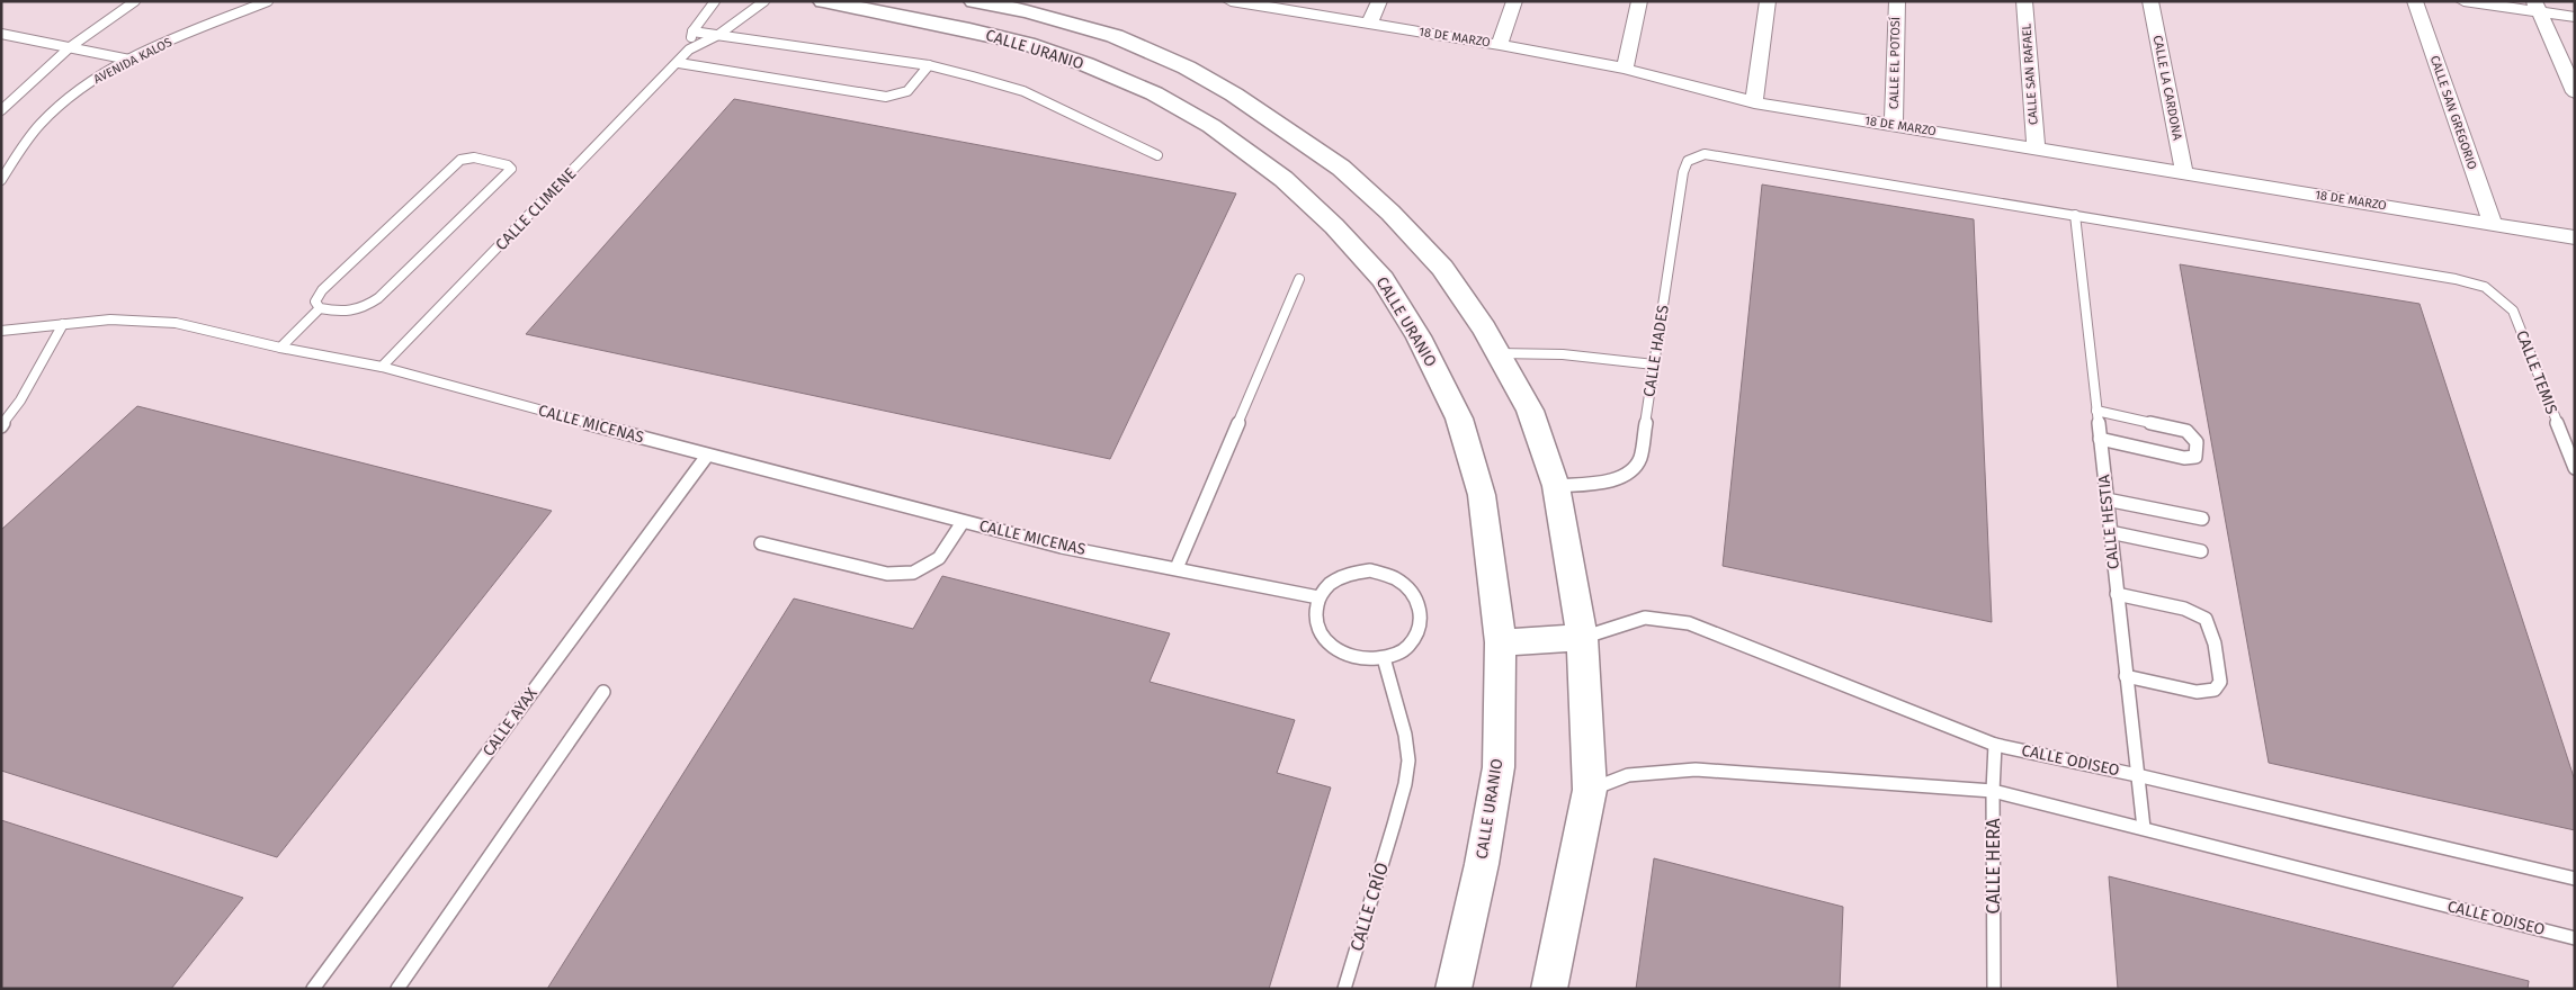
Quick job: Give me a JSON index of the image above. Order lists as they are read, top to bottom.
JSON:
{
  "streets": {
    "street": [
      "18 DE MARZO",
      "CALLE URANIO",
      "CALLE EL POTOSÍ",
      "CALLE SAN RAFAEL",
      "CALLE LA CARDONA",
      "CALLE SAN GREGORIO"
    ],
    "lane": [
      "AVENIDA KALOS",
      "CALLE CLIMENE",
      "CALLE HADES",
      "CALLE TEMIS",
      "CALLE MICENAS",
      "CALLE HESTIA",
      "CALLE AYAX",
      "CALLE ODISEO",
      "CALLE HERA",
      "CALLE CRÍO"
    ]
  },
  "crossings": [
    ["18 DE MARZO", "CALLE EL POTOSÍ"],
    ["18 DE MARZO", "CALLE SAN RAFAEL"],
    ["18 DE MARZO", "CALLE LA CARDONA"],
    ["18 DE MARZO", "CALLE SAN GREGORIO"],
    ["CALLE URANIO", "CALLE HADES"],
    ["CALLE URANIO", "CALLE ODISEO"],
    ["CALLE CLIMENE", "CALLE MICENAS"],
    ["CALLE HADES", "CALLE TEMIS"],
    ["CALLE HADES", "CALLE HESTIA"],
    ["CALLE TEMIS", "CALLE HESTIA"],
    ["CALLE MICENAS", "CALLE AYAX"],
    ["CALLE MICENAS", "CALLE CRÍO"],
    ["CALLE HESTIA", "CALLE ODISEO"],
    ["CALLE ODISEO", "CALLE HERA"]
  ]
}
